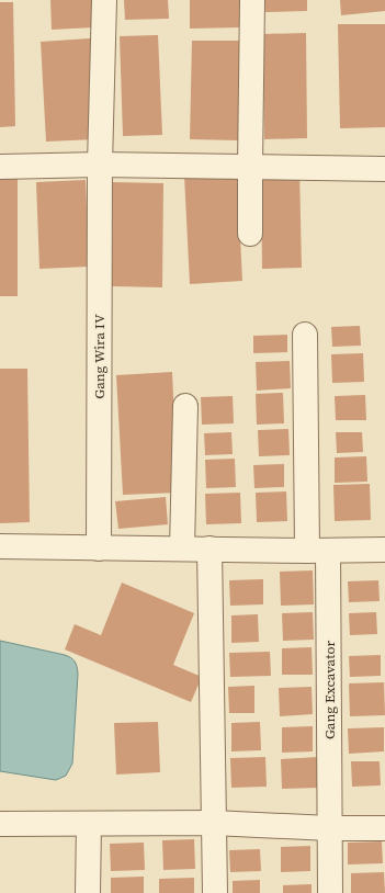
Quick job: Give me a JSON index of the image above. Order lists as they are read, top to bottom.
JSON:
{
  "streets": {
    "street": ["Gang Wira IV", "Gang Excavator"]
  }
}
